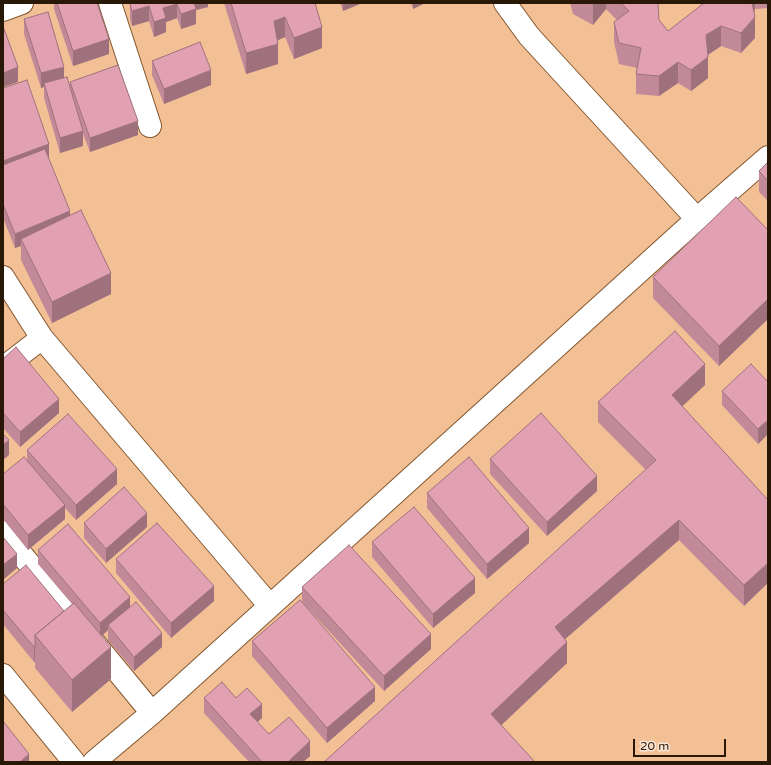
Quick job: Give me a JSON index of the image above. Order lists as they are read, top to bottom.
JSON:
{
  "scale_bar": "20 m"
}
